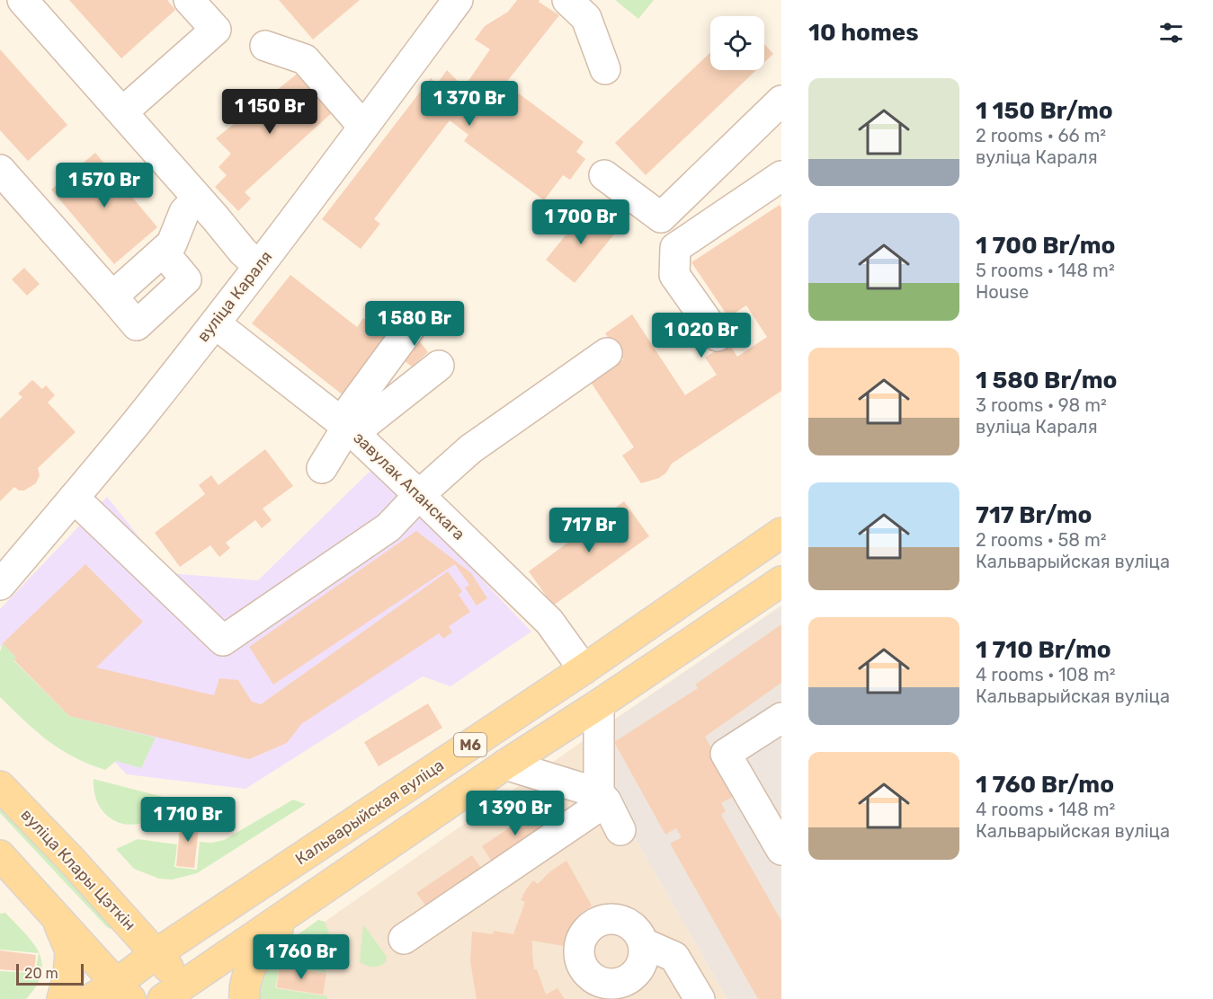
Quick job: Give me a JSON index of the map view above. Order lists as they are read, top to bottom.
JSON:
{
  "streets": {
    "main road": ["М6", "Кальварыйская вуліца", "вуліца Клары Цэткін"],
    "street": ["вуліца Караля", "завулак Апанскага"]
  },
  "crossings": [
    ["вуліца Караля", "завулак Апанскага"],
    ["завулак Апанскага", "Кальварыйская вуліца"],
    ["М6", "вуліца Клары Цэткін"],
    ["Кальварыйская вуліца", "вуліца Клары Цэткін"]
  ],
  "scale_bar": "20 m",
  "page": {
    "heading": "10 homes",
    "list": [
      {
        "name": "1 150 Br/mo",
        "note": "2 rooms · 66 m² · вуліца Караля"
      },
      {
        "name": "1 700 Br/mo",
        "note": "5 rooms · 148 m² · House"
      },
      {
        "name": "1 580 Br/mo",
        "note": "3 rooms · 98 m² · вуліца Караля"
      },
      {
        "name": "717 Br/mo",
        "note": "2 rooms · 58 m² · Кальварыйская вуліца"
      },
      {
        "name": "1 710 Br/mo",
        "note": "4 rooms · 108 m² · Кальварыйская вуліца"
      },
      {
        "name": "1 760 Br/mo",
        "note": "4 rooms · 148 m² · Кальварыйская вуліца"
      }
    ],
    "price": [
      "1 370 Br",
      "1 150 Br",
      "1 570 Br",
      "1 700 Br",
      "1 580 Br",
      "1 020 Br",
      "717 Br",
      "1 390 Br",
      "1 710 Br",
      "1 760 Br"
    ],
    "scale": "20 m"
  }
}
